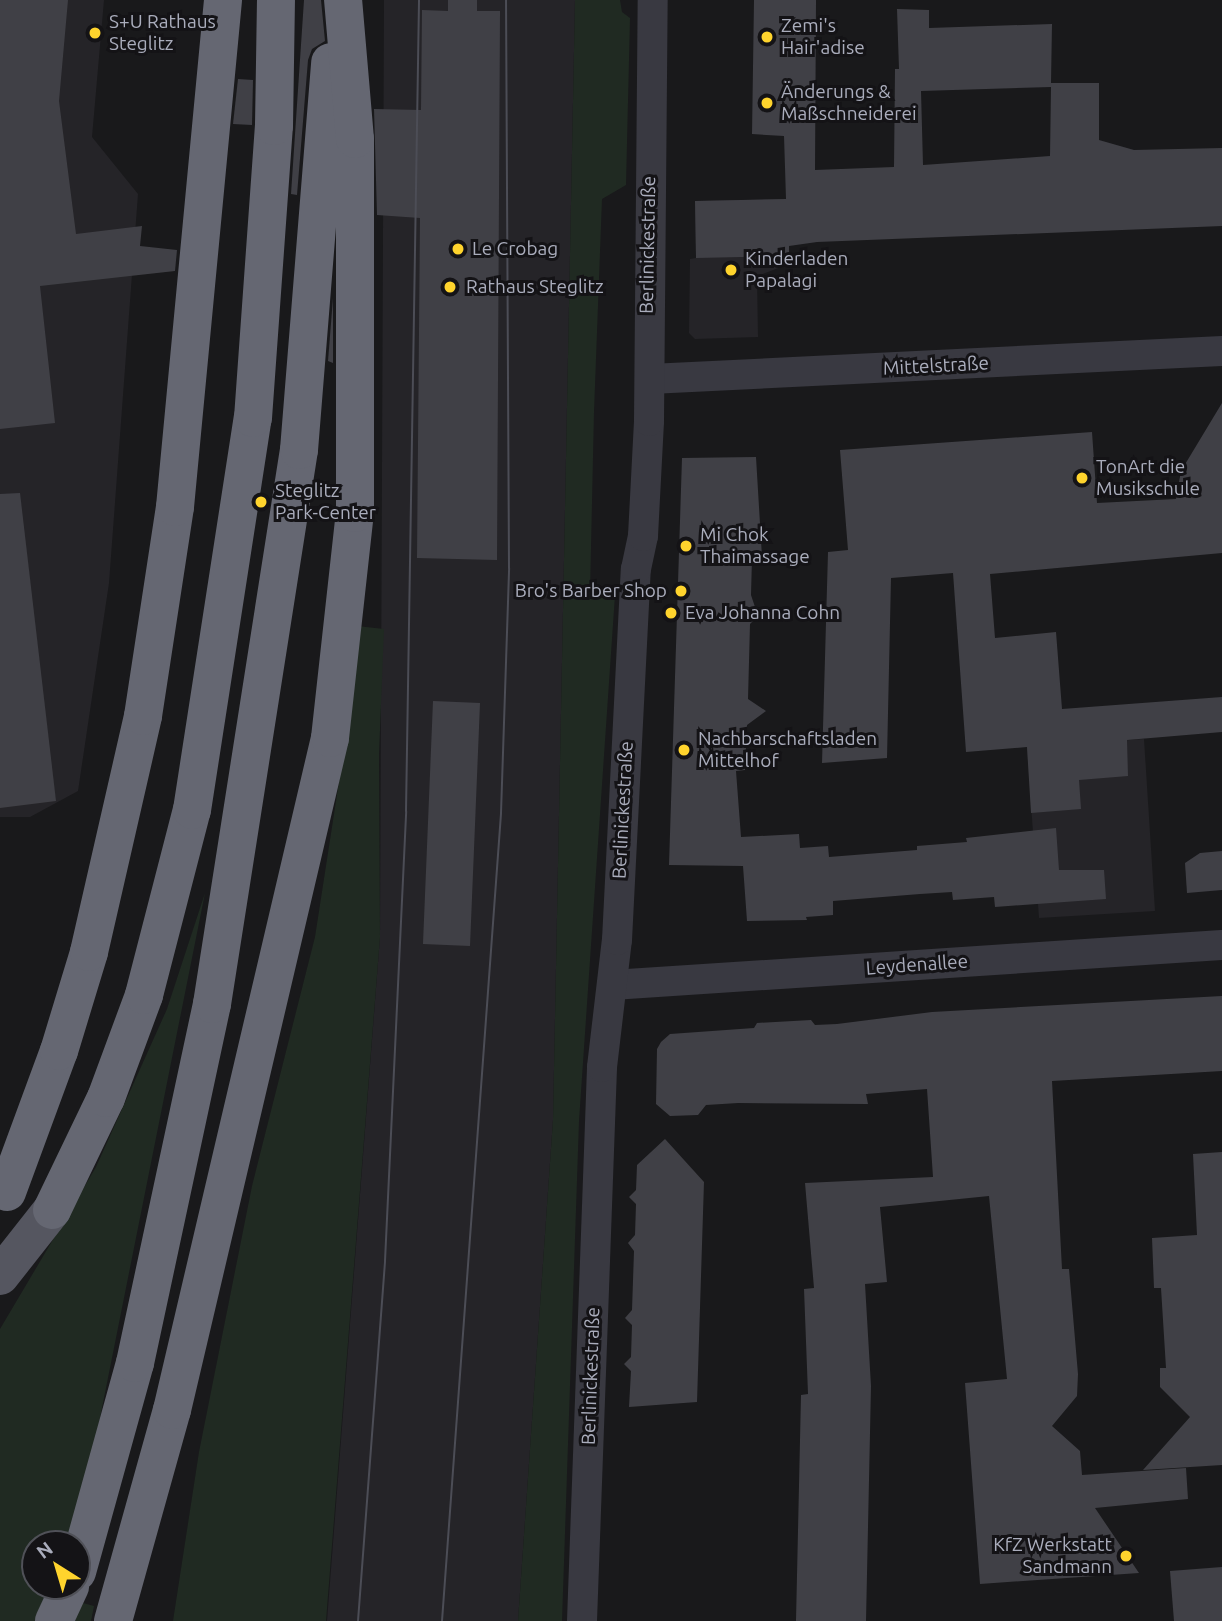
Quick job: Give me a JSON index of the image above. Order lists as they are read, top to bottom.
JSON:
{
  "streets": {
    "street": ["Berlinickestraße", "Mittelstraße", "Leydenallee"]
  },
  "crossings": [
    ["Berlinickestraße", "Mittelstraße"],
    ["Berlinickestraße", "Leydenallee"]
  ],
  "places": [
    "S+U Rathaus Steglitz",
    "Zemi's Hair'adise",
    "Änderungs & Maßschneiderei",
    "Le Crobag",
    "Kinderladen Papalagi",
    "Rathaus Steglitz",
    "TonArt die Musikschule",
    "Steglitz Park-Center",
    "Mi Chok Thaimassage",
    "Bro's Barber Shop",
    "Eva Johanna Cohn",
    "Nachbarschaftsladen Mittelhof",
    "KfZ Werkstatt Sandmann"
  ],
  "north": "top left"
}
